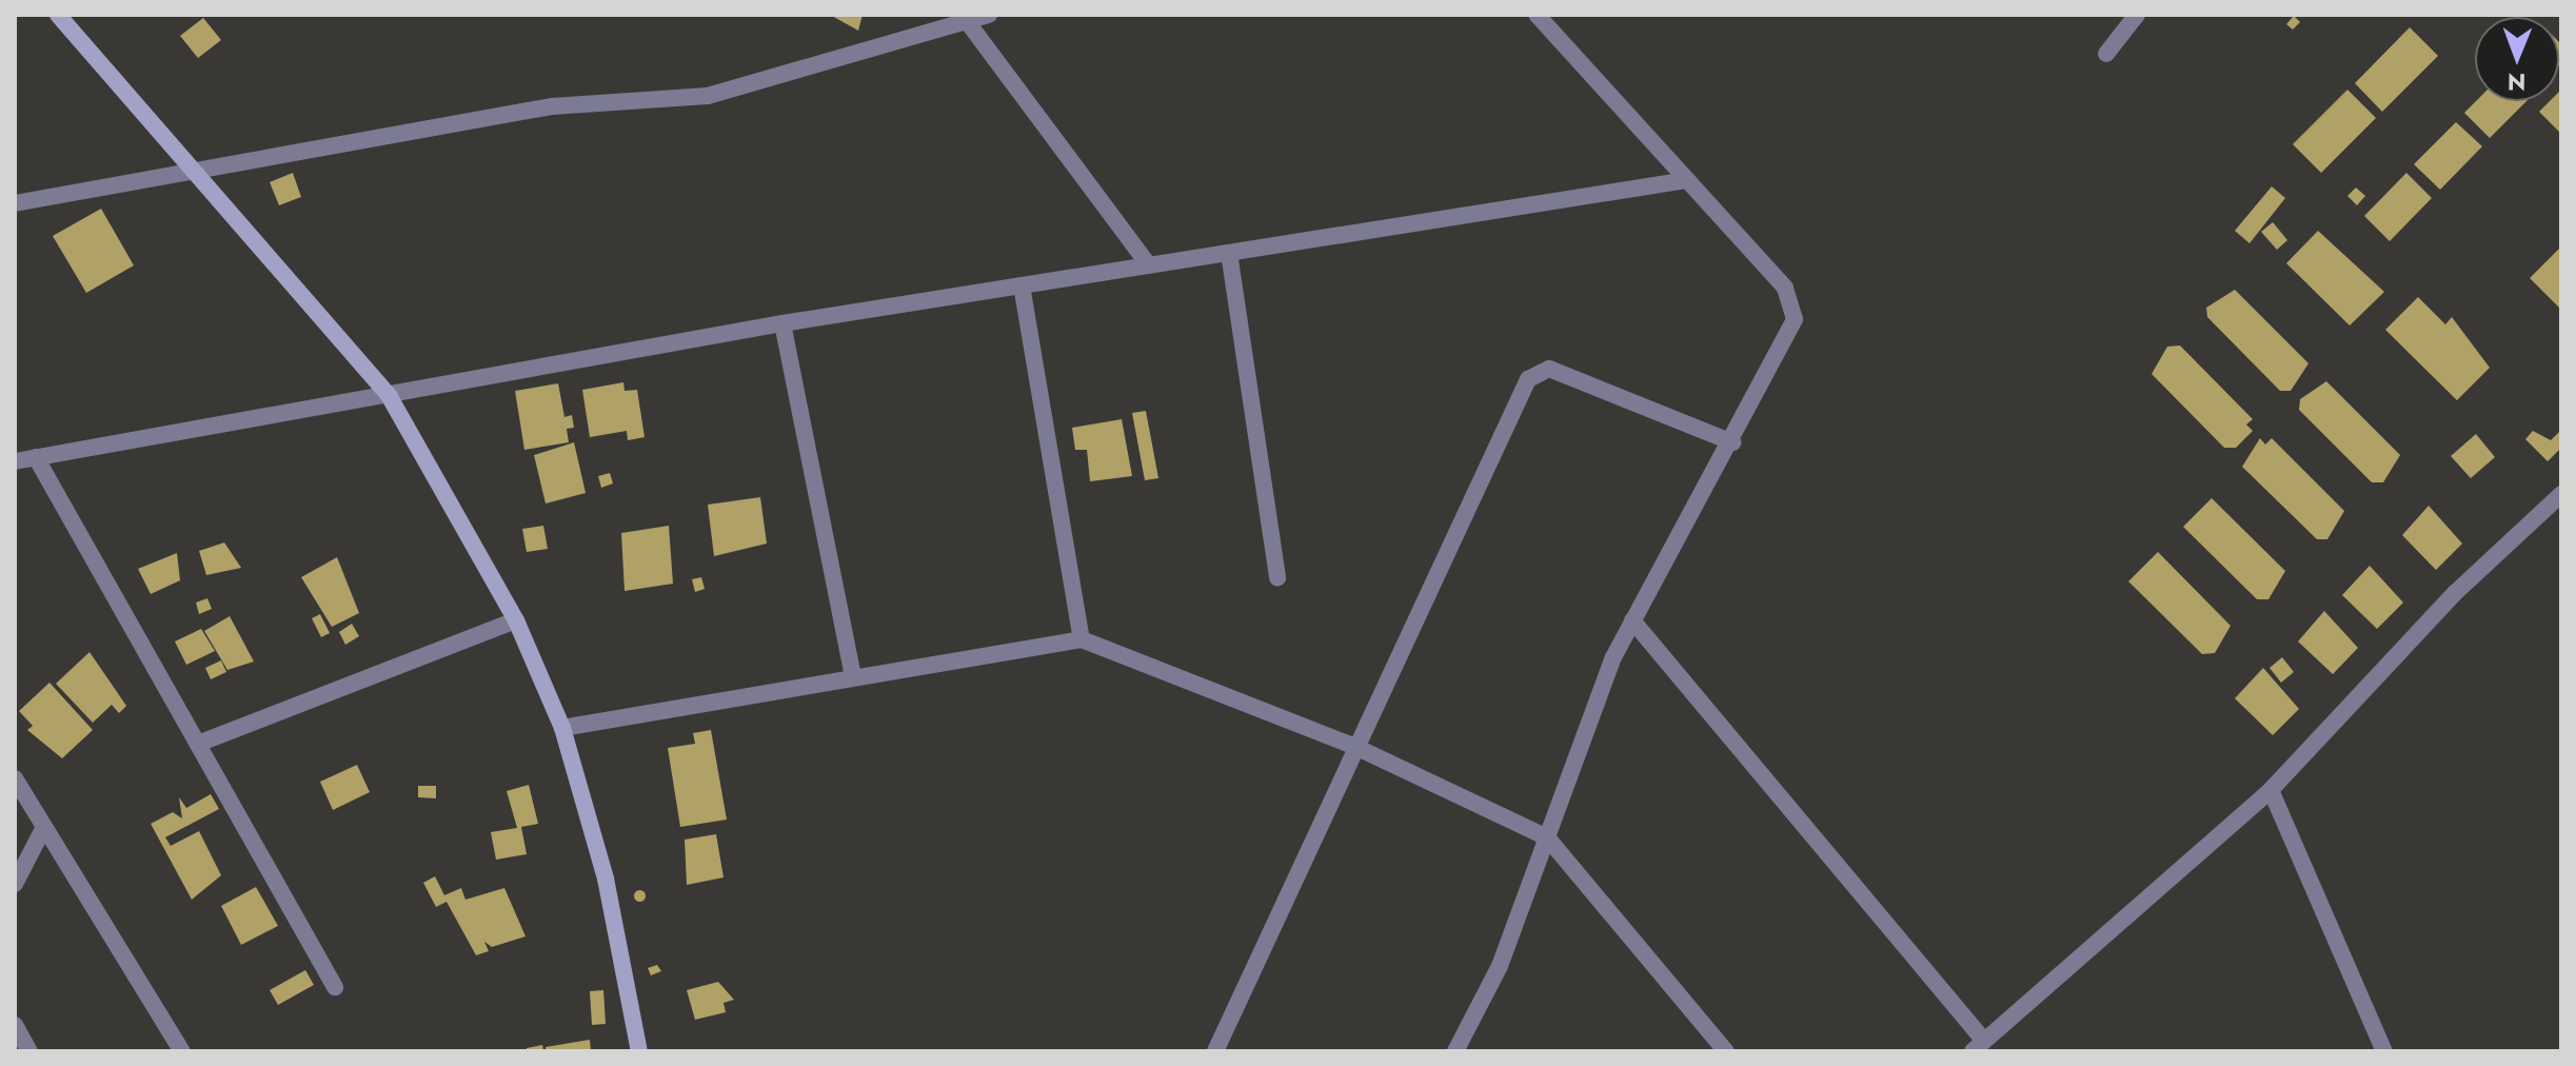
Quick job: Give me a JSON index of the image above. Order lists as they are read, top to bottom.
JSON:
{
  "north": "bottom"
}
